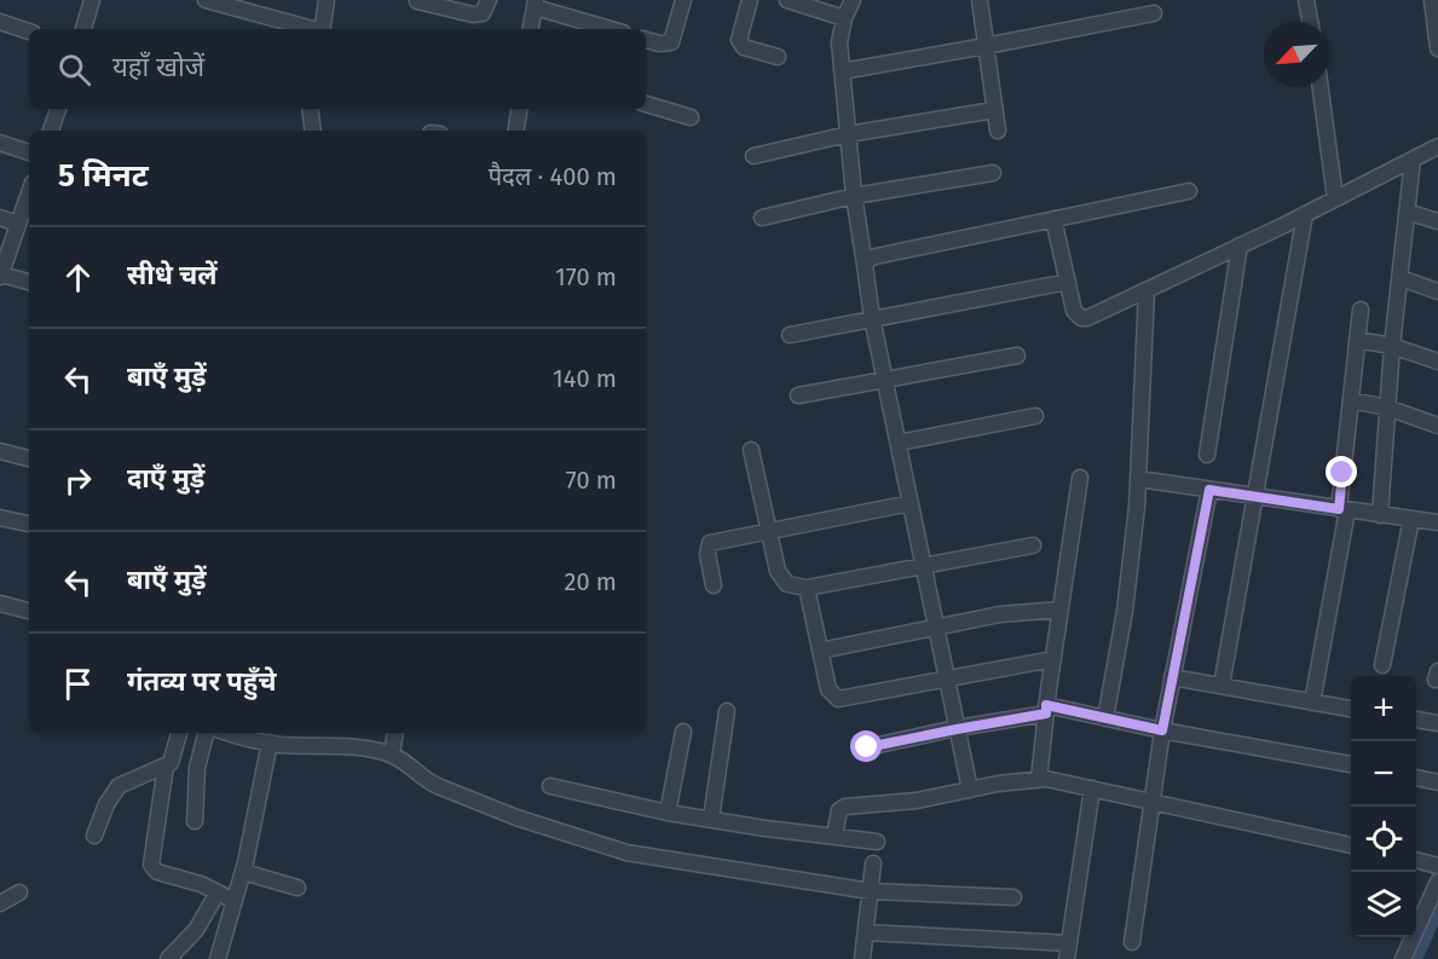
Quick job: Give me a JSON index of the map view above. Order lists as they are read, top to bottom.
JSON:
{
  "north": "bottom left",
  "page": {
    "search": "यहाँ खोजें",
    "heading": ["5 मिनट", "पैदल · 400 m"],
    "list": [
      ["सीधे चलें", "170 m"],
      ["बाएँ मुड़ें", "140 m"],
      ["दाएँ मुड़ें", "70 m"],
      ["बाएँ मुड़ें", "20 m"],
      "गंतव्य पर पहुँचे"
    ],
    "map_buttons": ["+", "−"]
  }
}
